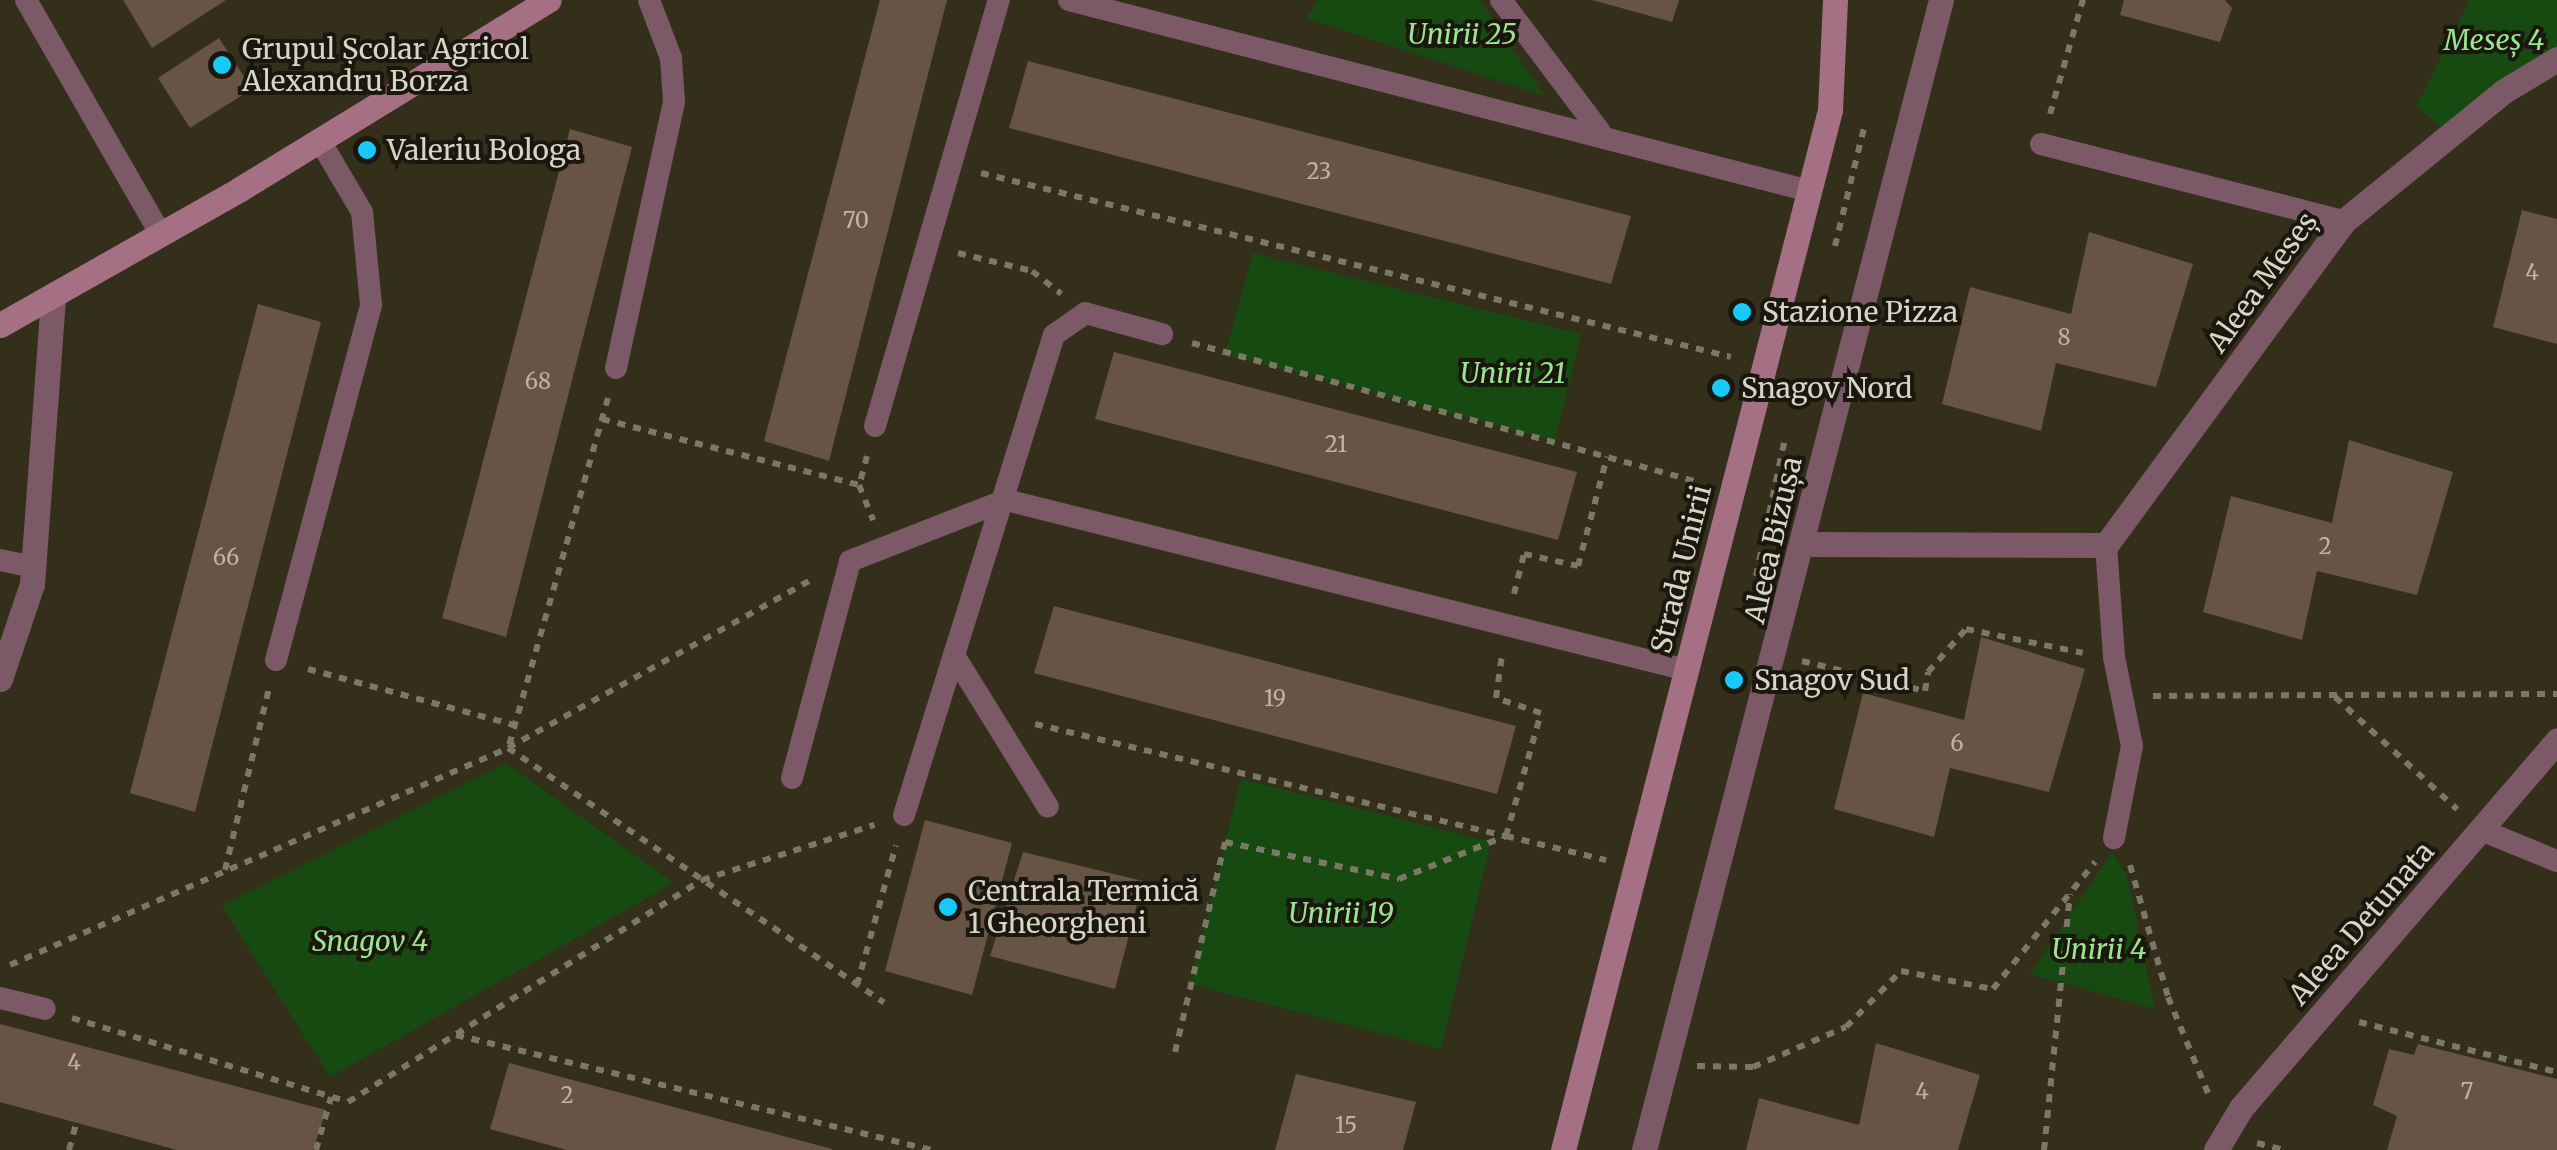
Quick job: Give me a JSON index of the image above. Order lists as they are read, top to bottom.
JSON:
{
  "streets": {
    "main road": ["Strada Unirii"],
    "street": ["Aleea Meseș", "Aleea Bizușa", "Aleea Detunata"]
  },
  "parks": [
    "Unirii 25",
    "Meseș 4",
    "Unirii 21",
    "Unirii 19",
    "Snagov 4",
    "Unirii 4"
  ],
  "places": [
    "Grupul Școlar Agricol Alexandru Borza",
    "Valeriu Bologa",
    "Stazione Pizza",
    "Snagov Nord",
    "Snagov Sud",
    "Centrala Termică 1 Gheorgheni"
  ],
  "house_numbers": [
    "23",
    "70",
    "4",
    "8",
    "68",
    "21",
    "2",
    "66",
    "19",
    "6",
    "4",
    "4",
    "7",
    "2",
    "15"
  ]
}
